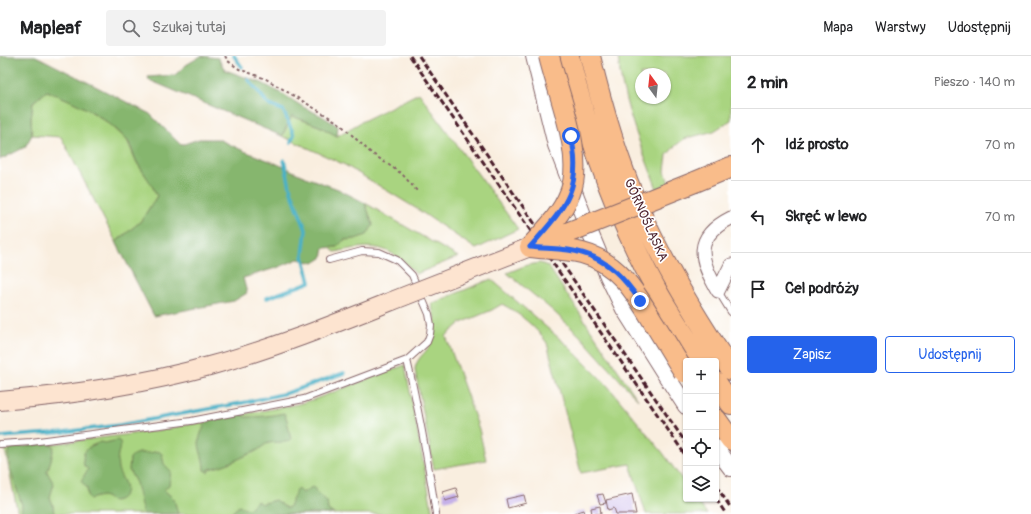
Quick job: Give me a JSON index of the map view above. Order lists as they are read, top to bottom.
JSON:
{
  "streets": {
    "main road": ["GÓRNOŚLĄSKA"]
  },
  "north": "top",
  "page": {
    "header": "Mapleaf",
    "search": "Szukaj tutaj",
    "nav": ["Mapa", "Warstwy", "Udostępnij"],
    "heading": ["2 min", "Pieszo · 140 m"],
    "list": [
      ["Idź prosto", "70 m"],
      ["Skręć w lewo", "70 m"],
      "Cel podróży"
    ],
    "buttons": ["Zapisz", "Udostępnij"],
    "map_buttons": ["+", "−"]
  }
}
